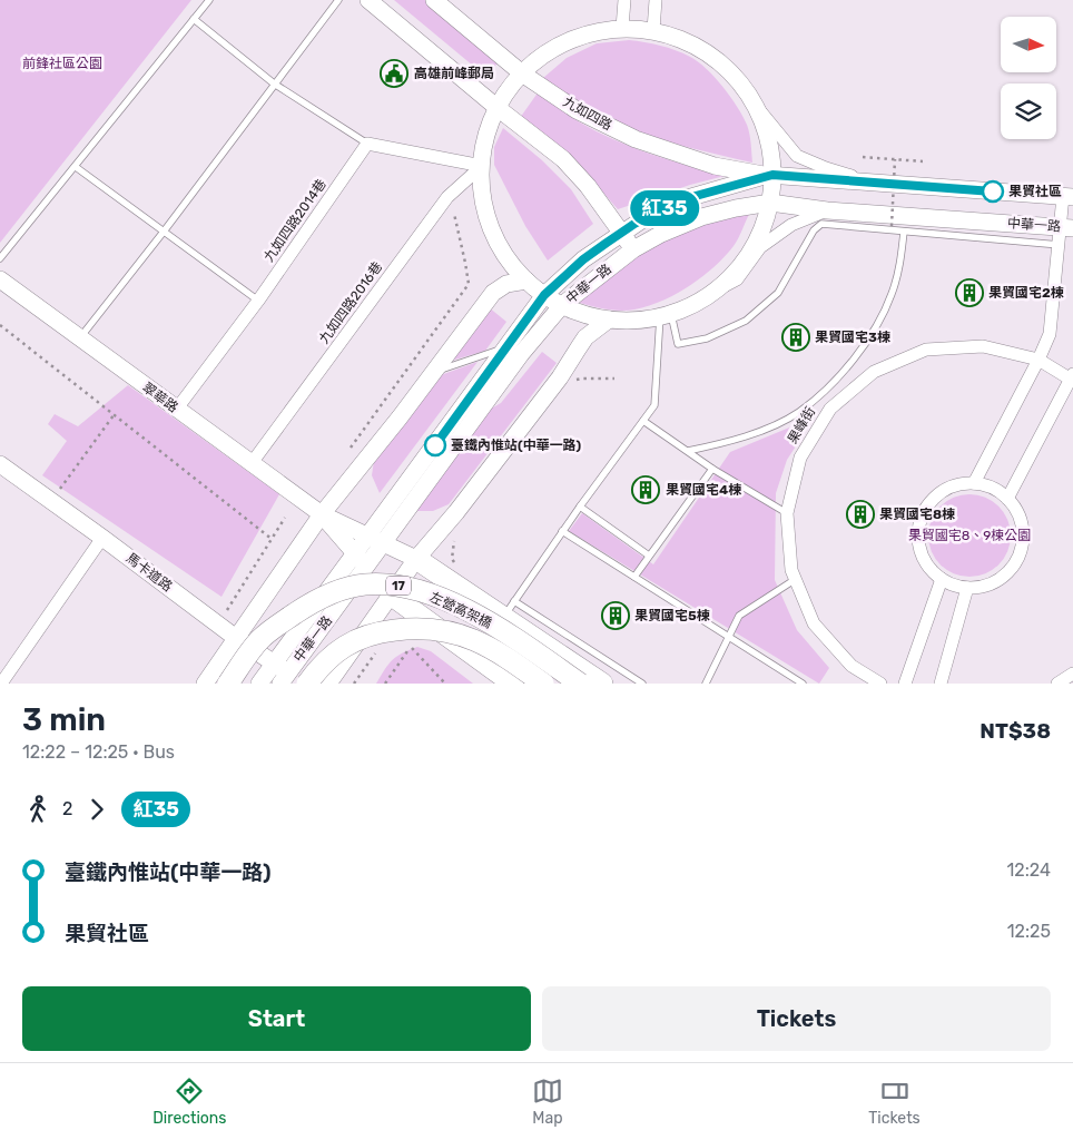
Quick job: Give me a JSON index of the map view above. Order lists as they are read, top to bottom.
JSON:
{
  "streets": {
    "main road": ["17", "左營高架橋"],
    "street": [
      "九如四路",
      "九如四路2014巷",
      "中華一路",
      "九如四路2016巷",
      "翠華路",
      "果峰街",
      "馬卡道路"
    ]
  },
  "crossings": [
    ["九如四路", "中華一路"],
    ["九如四路2014巷", "翠華路"],
    ["中華一路", "翠華路"],
    ["中華一路", "馬卡道路"],
    ["九如四路2016巷", "翠華路"]
  ],
  "parks": ["前鋒社區公園", "果貿國宅8、9棟公園"],
  "places": {
    "public building": ["高雄前峰郵局"],
    "other": ["果貿社區", "臺鐵內惟站(中華一路)"],
    "building": [
      "果貿國宅2棟",
      "果貿國宅3棟",
      "果貿國宅4棟",
      "果貿國宅8棟",
      "果貿國宅5棟"
    ]
  },
  "lines": ["bus line 紅35"],
  "north": "right",
  "page": {
    "on_map": "紅35",
    "heading": ["3 min", "12:22 – 12:25 · Bus", "NT$38"],
    "legs": ["2", "紅35"],
    "list": [
      {
        "name": "臺鐵內惟站(中華一路)",
        "value": "12:24"
      },
      {
        "name": "果貿社區",
        "value": "12:25"
      }
    ],
    "buttons": ["Start", "Tickets"],
    "tabs": ["Directions", "Map", "Tickets"]
  }
}
